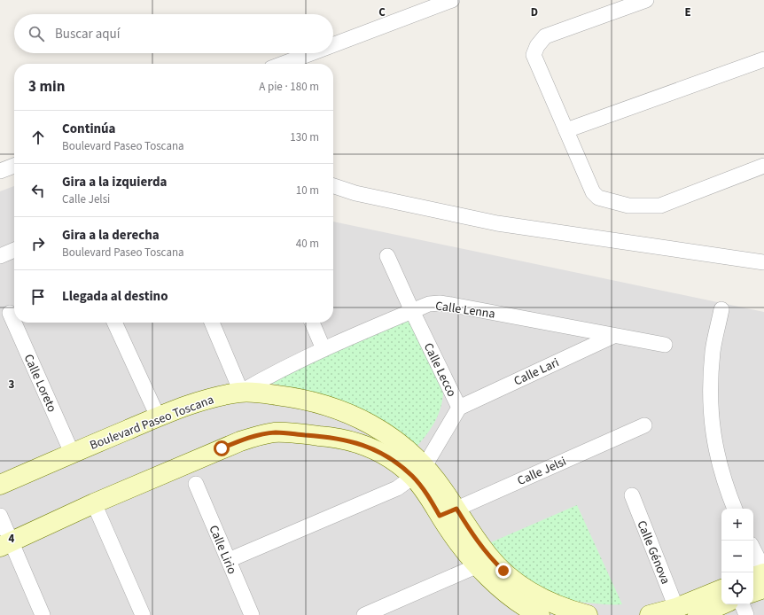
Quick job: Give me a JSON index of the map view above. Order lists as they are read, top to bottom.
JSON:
{
  "streets": {
    "street": [
      "Calle Lenna",
      "Calle Lecco",
      "Calle Lari",
      "Calle Loreto",
      "Boulevard Paseo Toscana",
      "Calle Jelsi",
      "Calle Lirio",
      "Calle Génova"
    ]
  },
  "crossings": [
    ["Calle Lenna", "Calle Lecco"],
    ["Calle Lenna", "Calle Lari"],
    ["Calle Lenna", "Boulevard Paseo Toscana"],
    ["Calle Lecco", "Calle Lari"],
    ["Calle Lecco", "Boulevard Paseo Toscana"],
    ["Calle Loreto", "Boulevard Paseo Toscana"],
    ["Boulevard Paseo Toscana", "Calle Jelsi"]
  ],
  "page": {
    "search": "Buscar aquí",
    "heading": ["3 min", "A pie · 180 m"],
    "list": [
      ["Continúa", "Boulevard Paseo Toscana", "130 m"],
      ["Gira a la izquierda", "Calle Jelsi", "10 m"],
      ["Gira a la derecha", "Boulevard Paseo Toscana", "40 m"],
      "Llegada al destino"
    ],
    "map_buttons": ["+", "−"]
  },
  "grid": {
    "columns": ["C", "D", "E"],
    "rows": ["3", "4"]
  }
}
